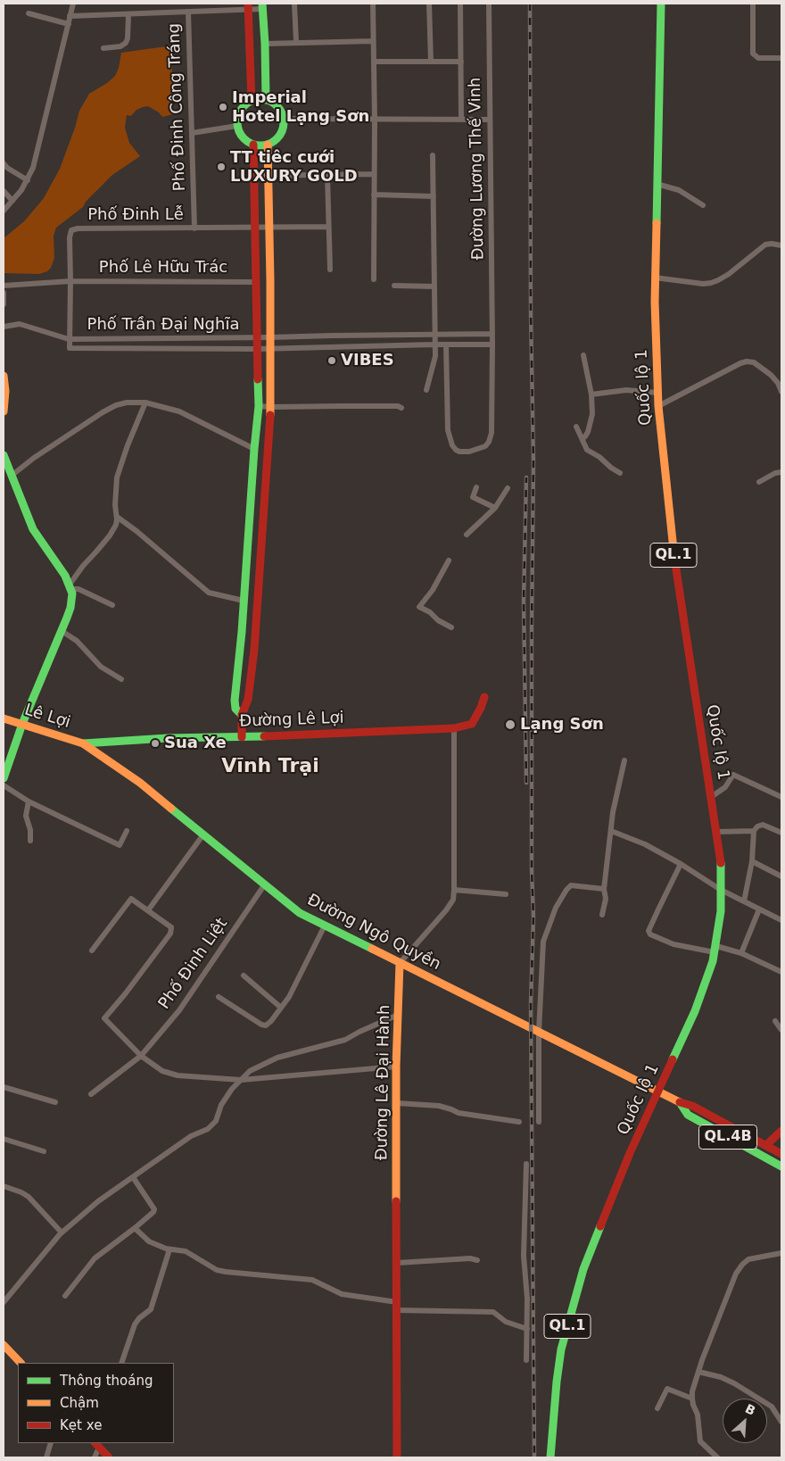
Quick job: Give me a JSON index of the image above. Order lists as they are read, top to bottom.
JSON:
{
  "streets": {
    "main road": [
      "Quốc lộ 1",
      "QL.1",
      "Lê Lợi",
      "Đường Lê Lợi",
      "Đường Ngô Quyền",
      "Đường Lê Đại Hành",
      "QL.4B"
    ],
    "street": [
      "Phố Đinh Công Tráng",
      "Đường Lương Thế Vinh",
      "Phố Đinh Lễ",
      "Phố Lê Hữu Trác",
      "Phố Trần Đại Nghĩa",
      "Phố Đinh Liệt"
    ]
  },
  "crossings": [
    ["Phố Đinh Công Tráng", "Phố Đinh Lễ"],
    ["Phố Đinh Lễ", "Phố Lê Hữu Trác"],
    ["Phố Đinh Lễ", "Phố Trần Đại Nghĩa"],
    ["Quốc lộ 1", "Đường Ngô Quyền"],
    ["Lê Lợi", "Đường Lê Lợi"],
    ["Lê Lợi", "Đường Ngô Quyền"],
    ["Đường Lê Lợi", "Đường Ngô Quyền"],
    ["Đường Ngô Quyền", "Phố Đinh Liệt"],
    ["Đường Ngô Quyền", "Đường Lê Đại Hành"]
  ],
  "districts": ["Vĩnh Trại"],
  "places": [
    "Imperial Hotel Lạng Sơn",
    "TT tiêc cưới LUXURY GOLD",
    "VIBES",
    "Lạng Sơn",
    "Sua Xe"
  ],
  "legend": ["Thông thoáng", "Chậm", "Kẹt xe"],
  "north": "top right"
}
